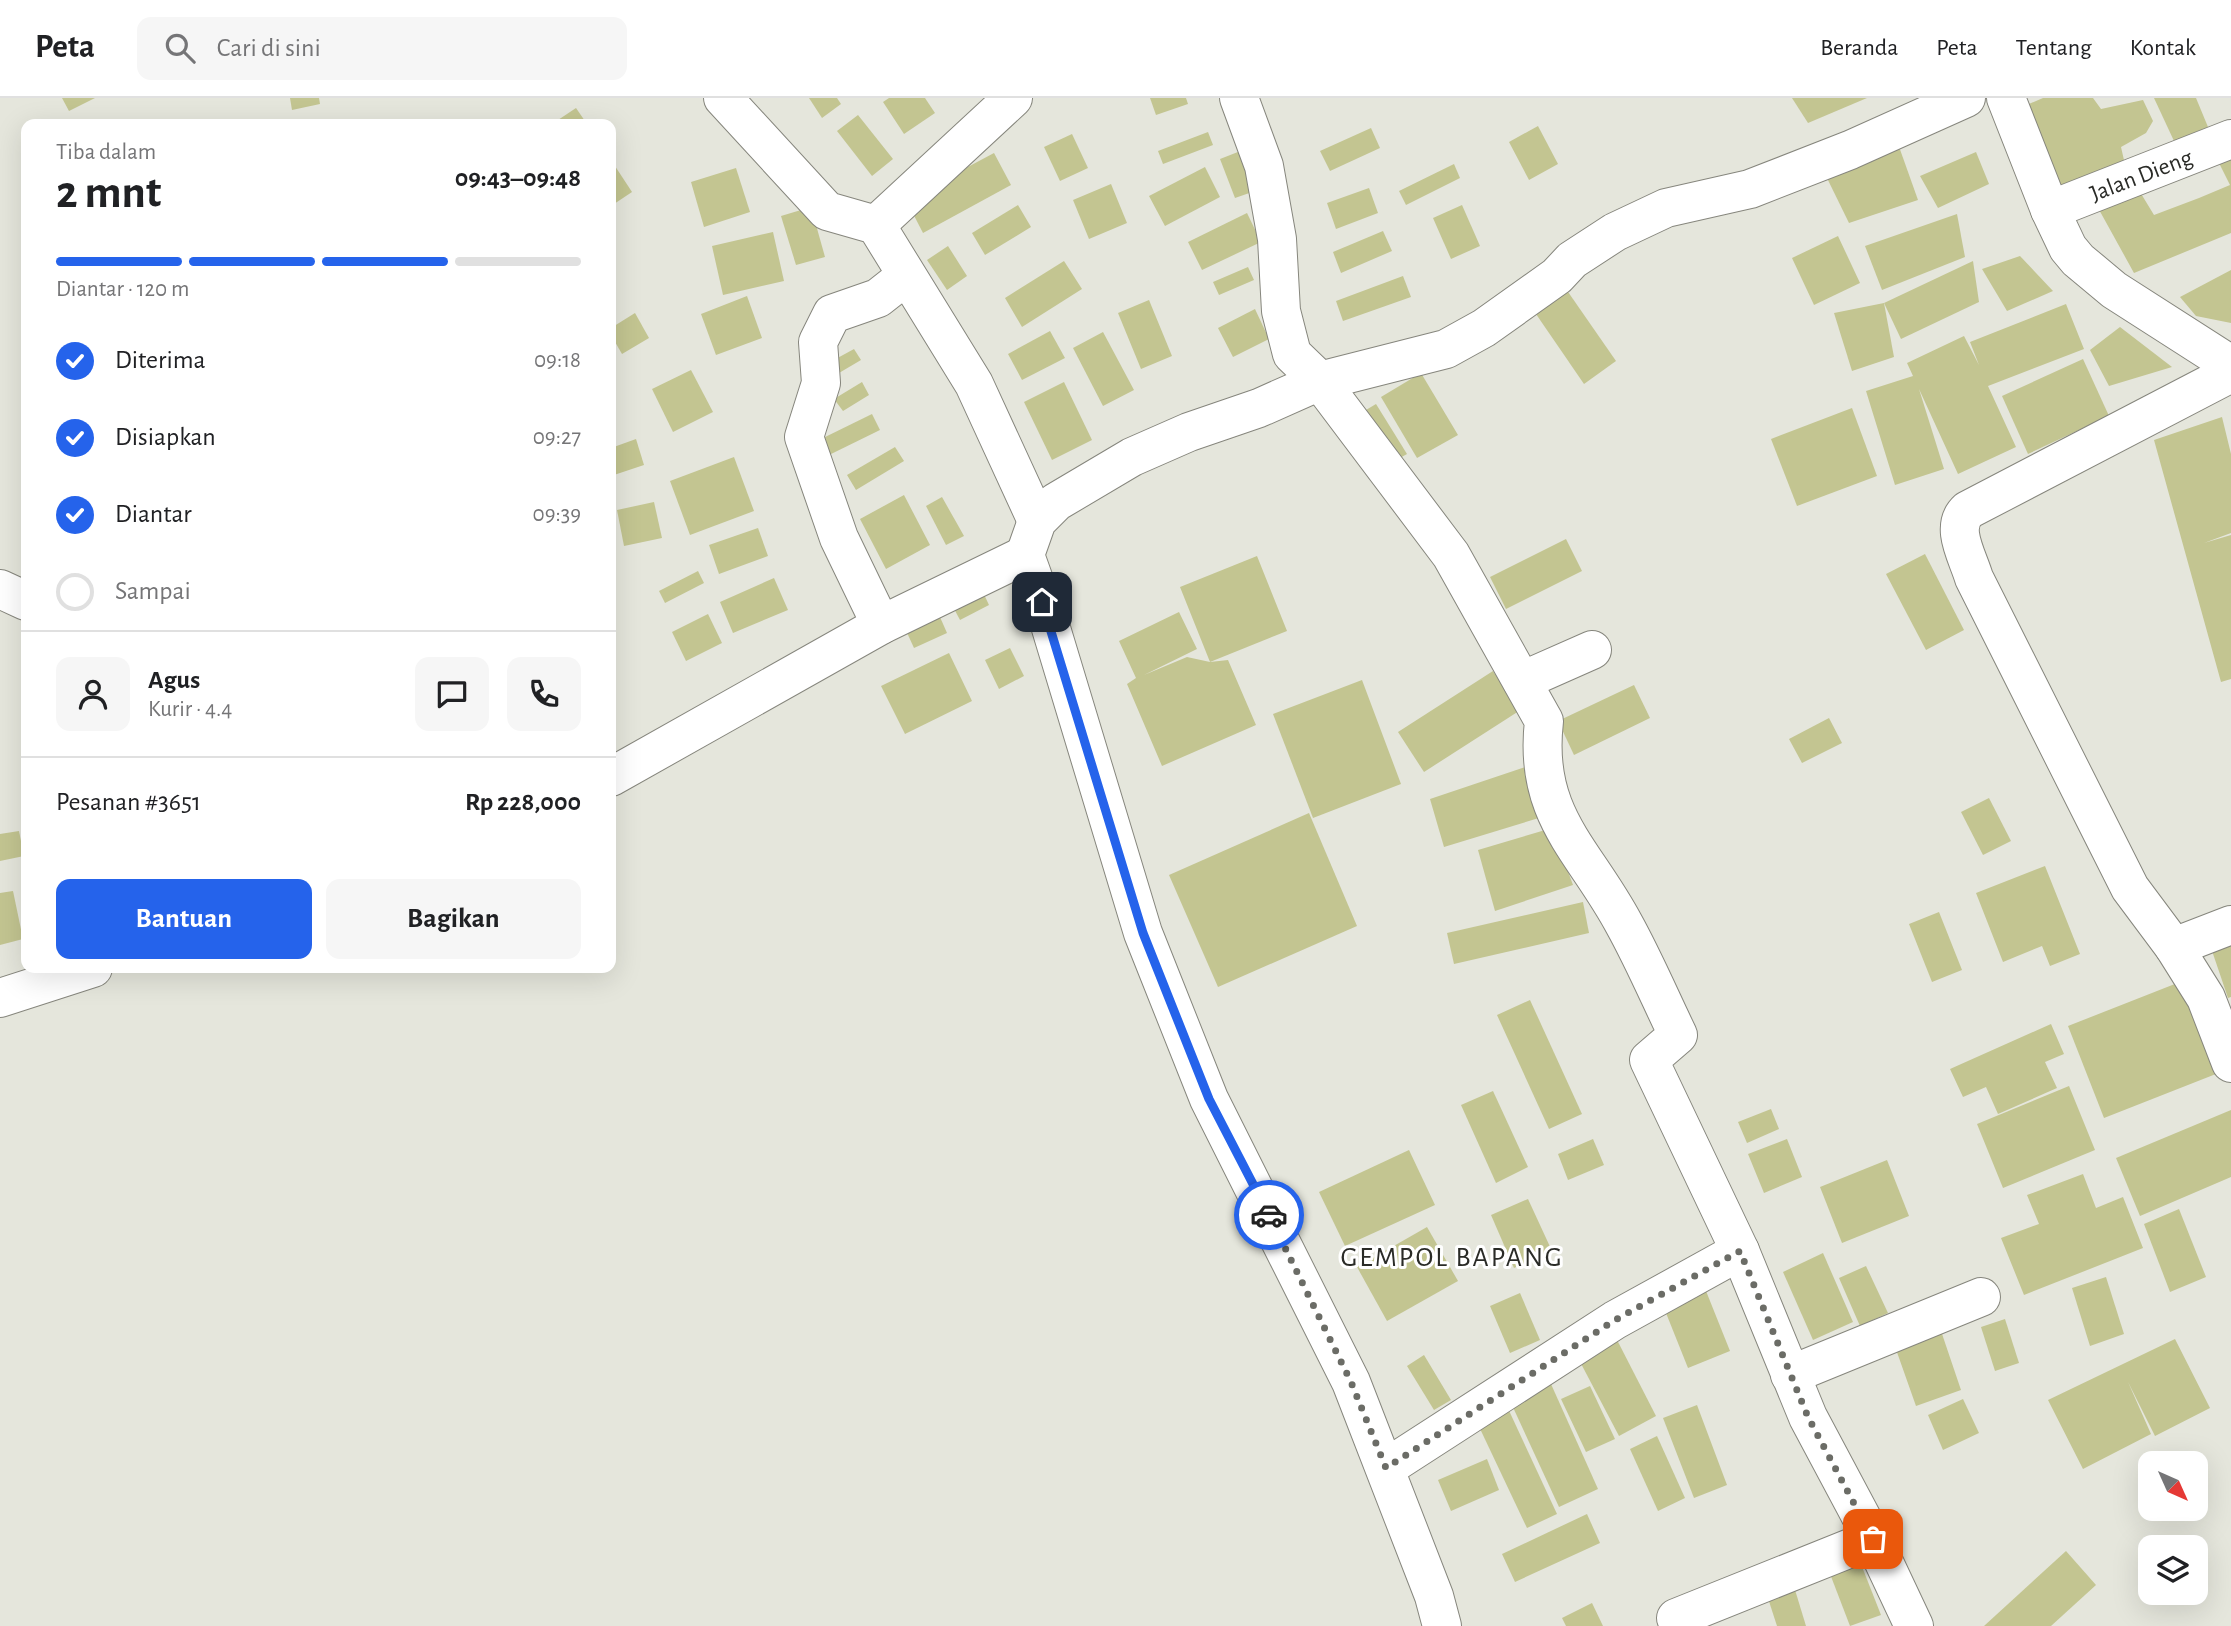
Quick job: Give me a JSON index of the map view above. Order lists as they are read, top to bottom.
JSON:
{
  "streets": {
    "street": ["Jalan Dieng"]
  },
  "districts": ["GEMPOL BAPANG"],
  "north": "bottom right",
  "page": {
    "header": "Peta",
    "search": "Cari di sini",
    "nav": [
      "Beranda",
      "Peta",
      "Tentang",
      "Kontak"
    ],
    "heading": ["2 mnt", "Tiba dalam", "09:43–09:48"],
    "panel": [
      "Agus",
      "Kurir · 4.4",
      "Pesanan #3651",
      "Rp 228,000"
    ],
    "bar": "Diantar · 120 m",
    "list": [
      ["Diterima", "09:18"],
      ["Disiapkan", "09:27"],
      ["Diantar", "09:39"],
      "Sampai"
    ],
    "buttons": ["Bantuan", "Bagikan"]
  }
}
